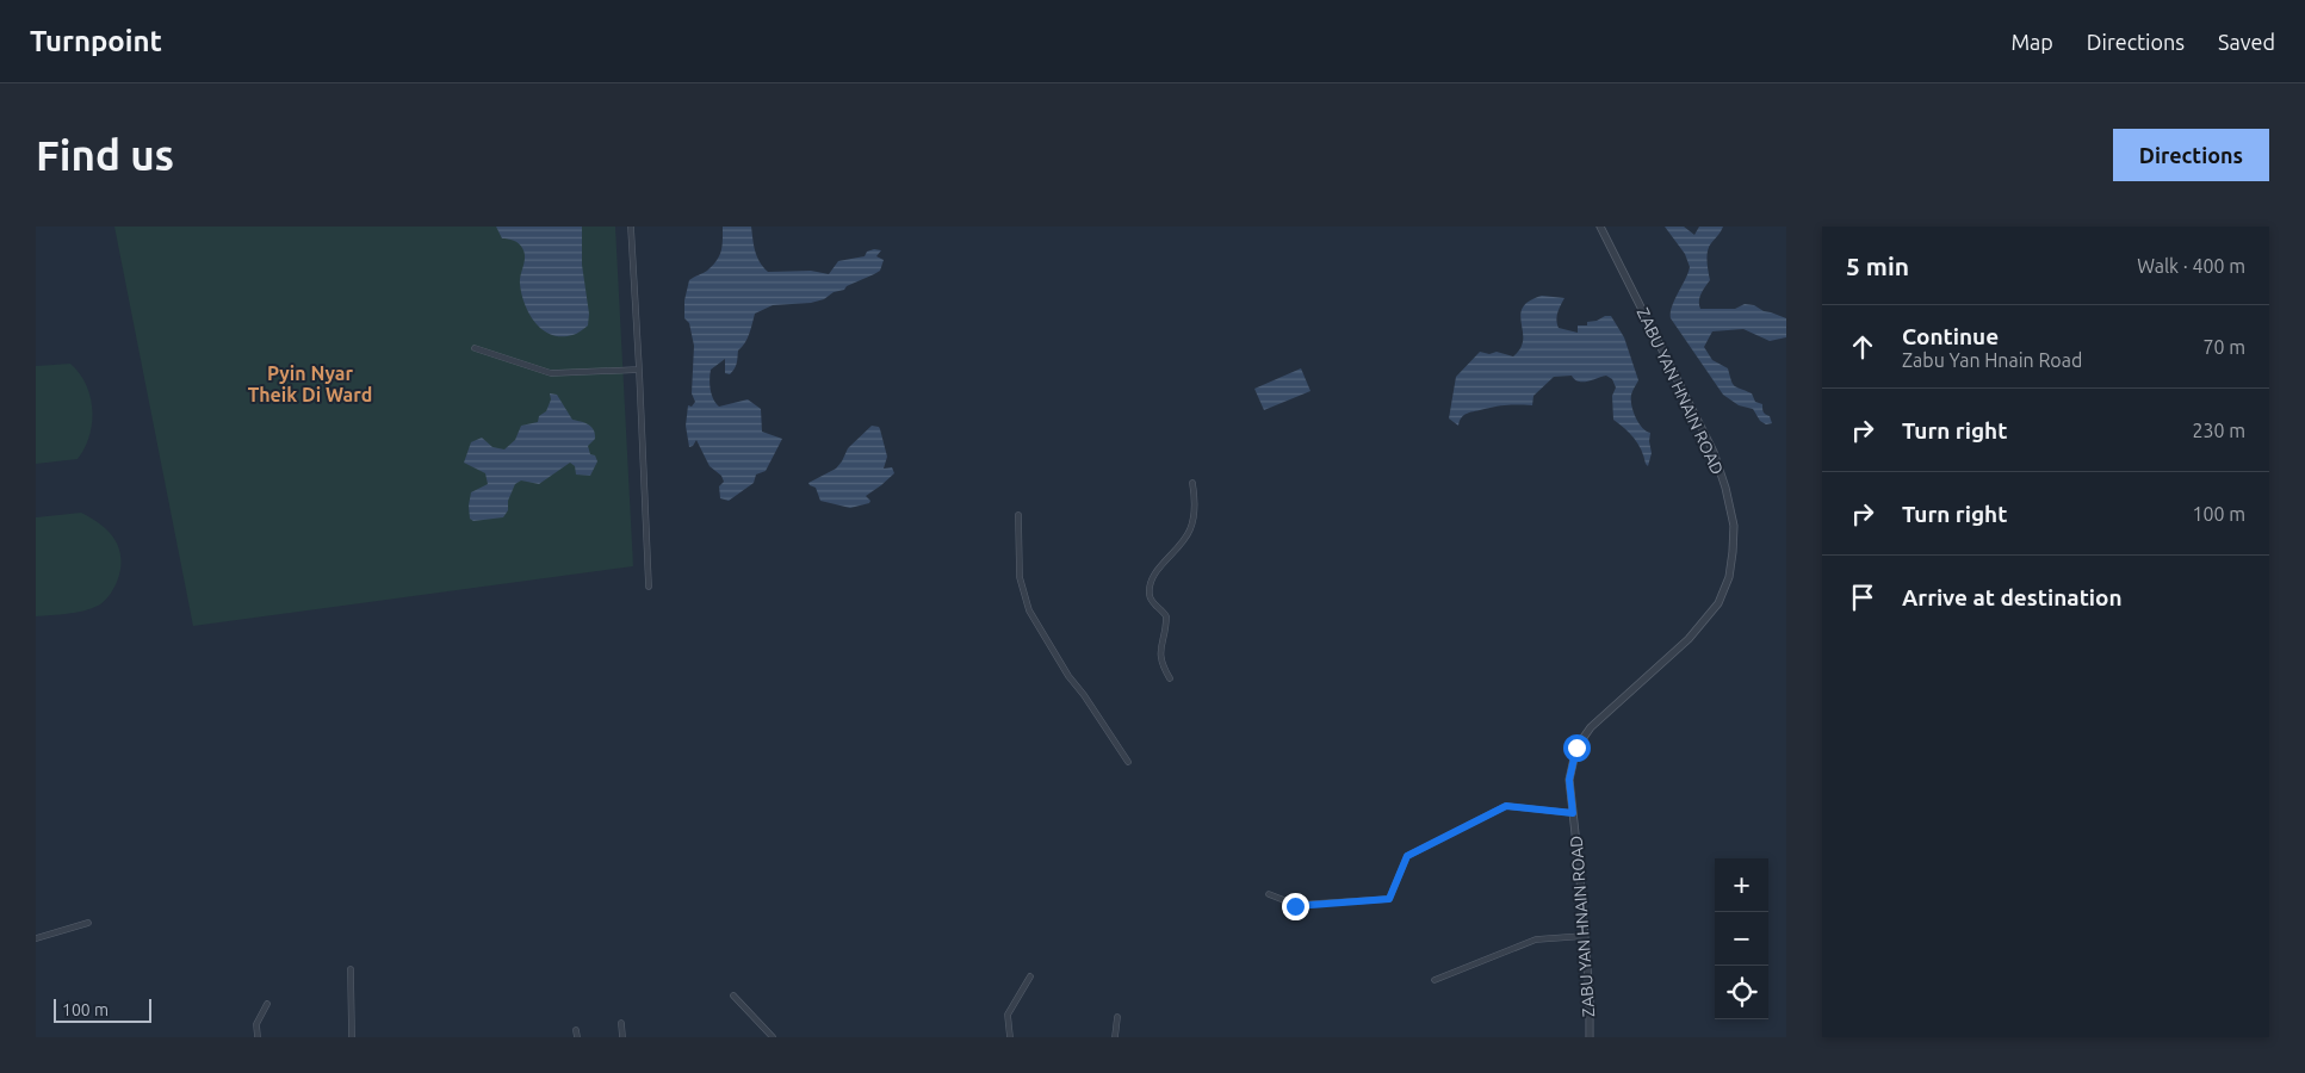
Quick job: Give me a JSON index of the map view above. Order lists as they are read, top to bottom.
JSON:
{
  "streets": {
    "street": ["ZABU YAN HNAIN ROAD"]
  },
  "districts": ["Pyin Nyar Theik Di Ward"],
  "scale_bar": "100 m",
  "page": {
    "header": "Turnpoint",
    "nav": ["Map", "Directions", "Saved"],
    "buttons": "Directions",
    "title": "Find us",
    "heading": ["5 min", "Walk · 400 m"],
    "list": [
      ["Continue", "Zabu Yan Hnain Road", "70 m"],
      ["Turn right", "230 m"],
      ["Turn right", "100 m"],
      "Arrive at destination"
    ],
    "map_buttons": ["+", "−"],
    "scale": "100 m"
  }
}
